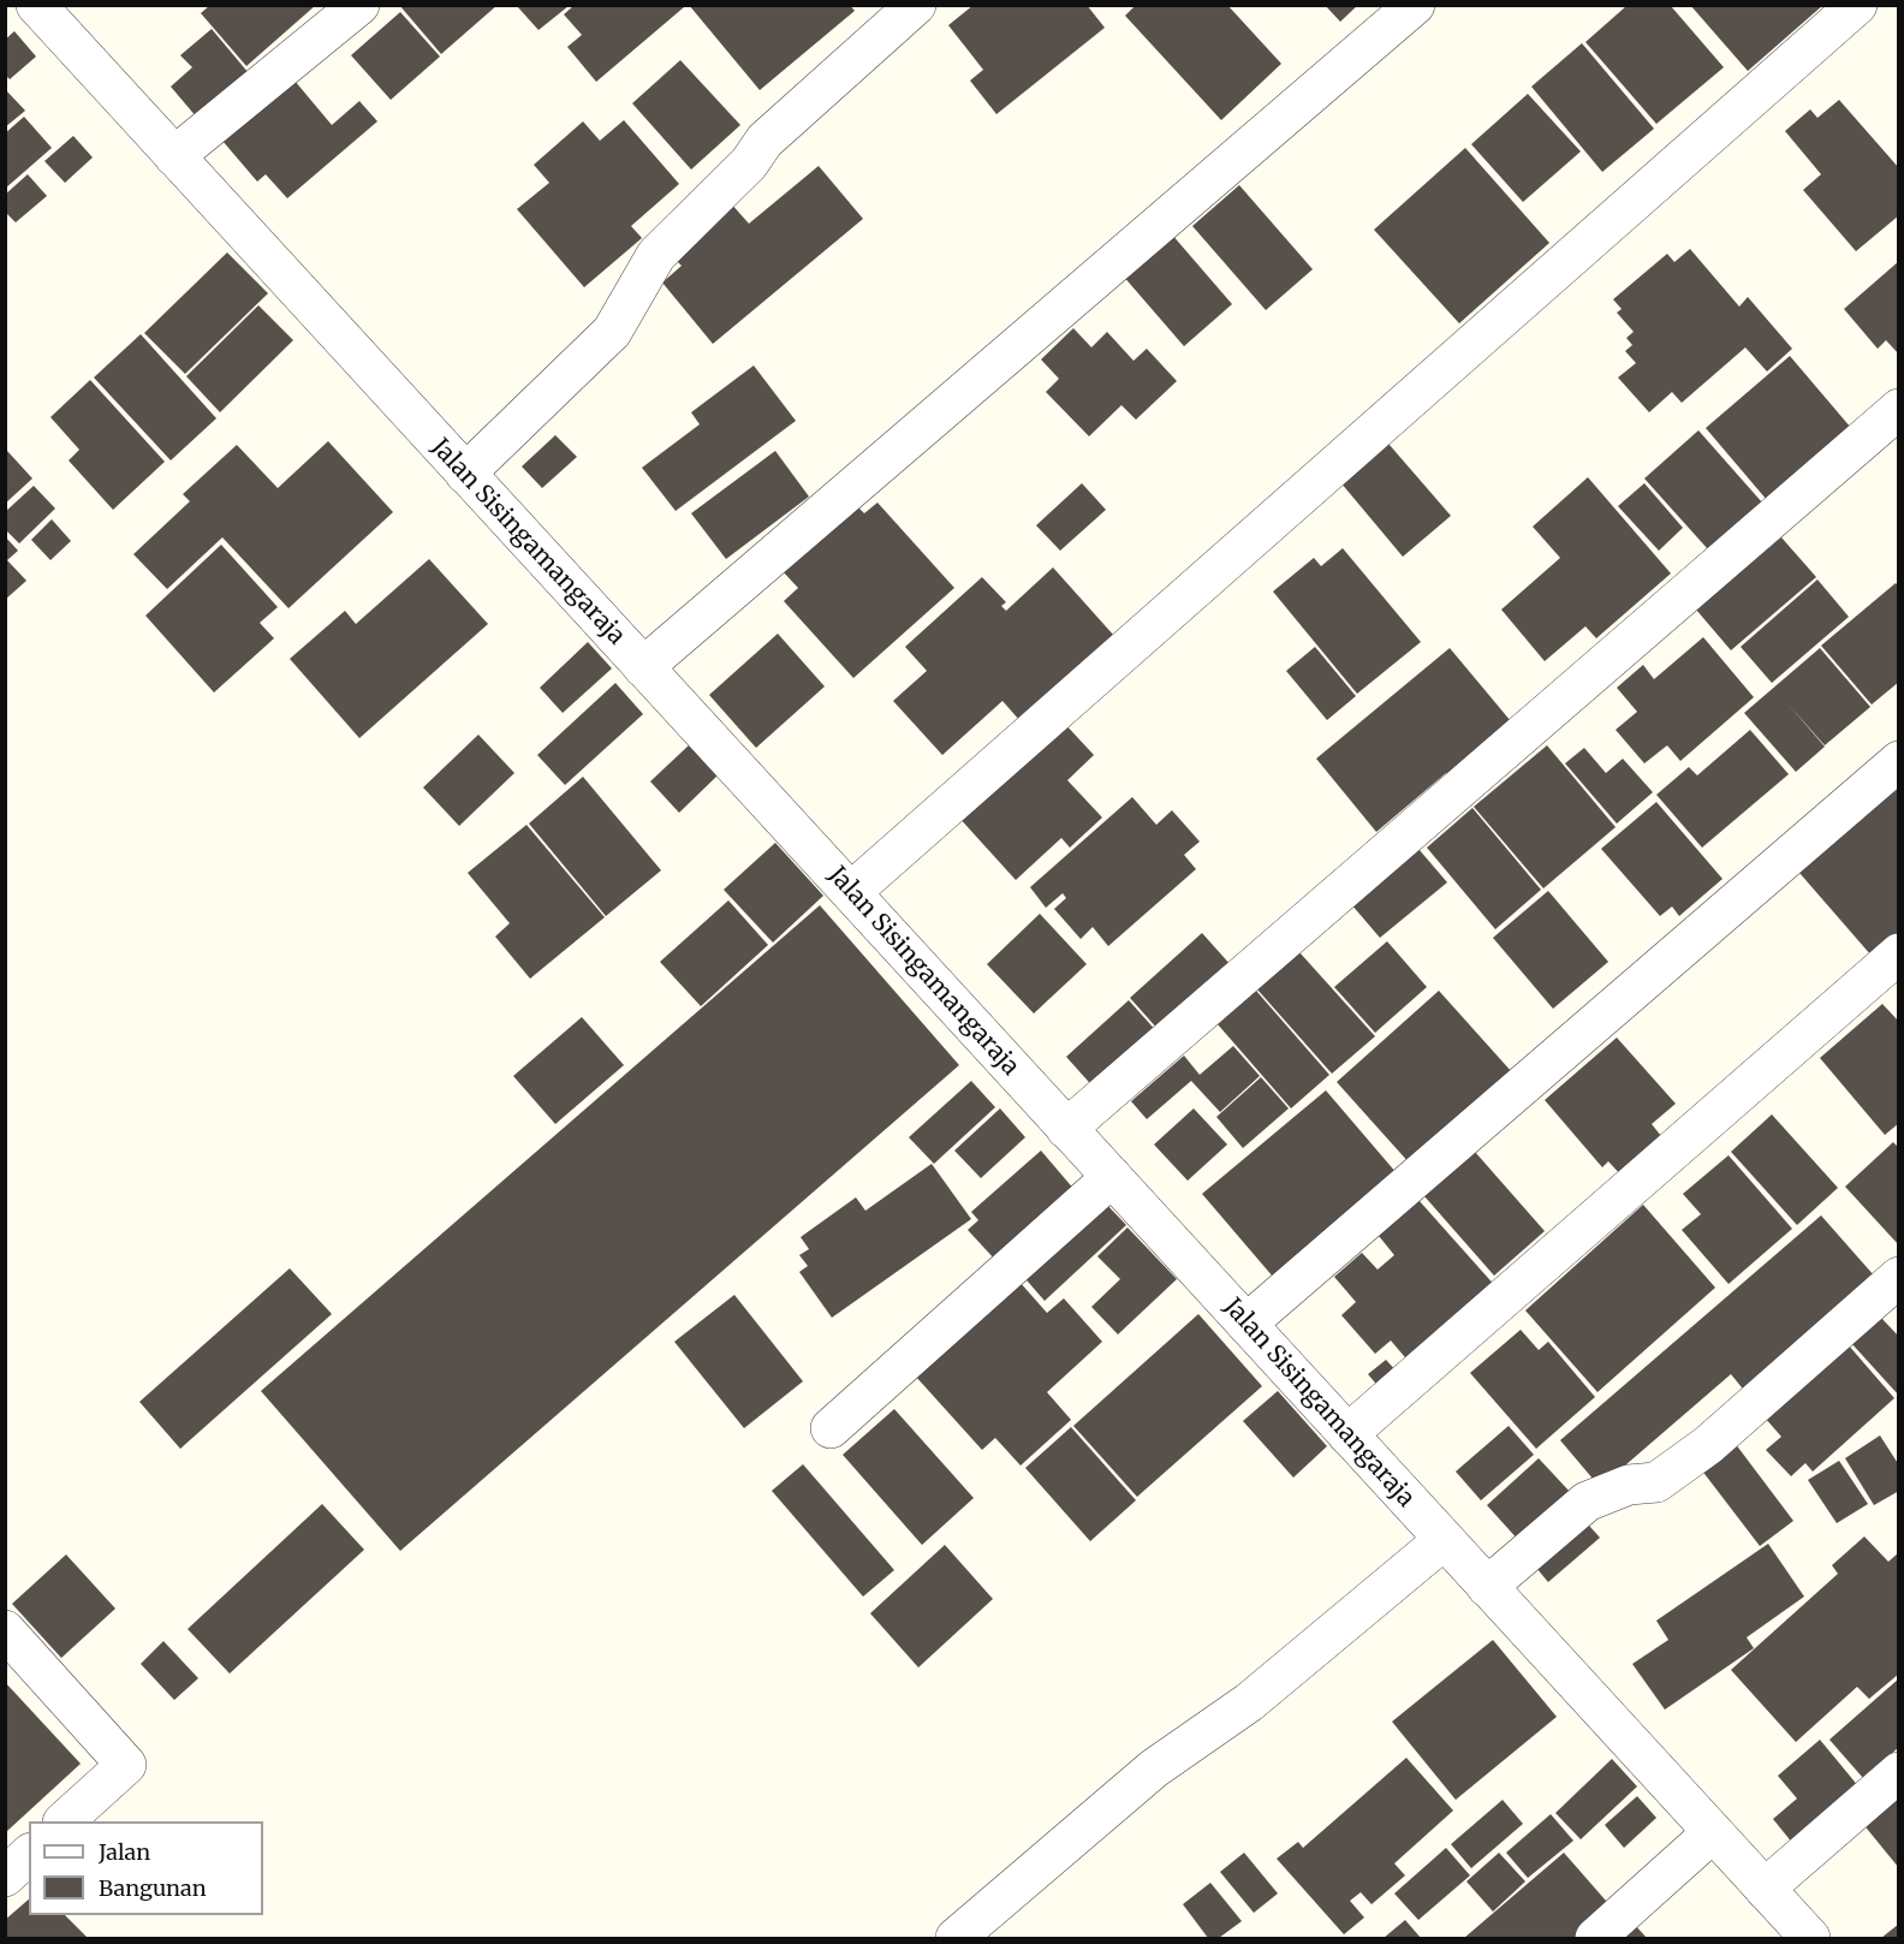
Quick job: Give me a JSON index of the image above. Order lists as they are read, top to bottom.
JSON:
{
  "streets": {
    "street": ["Jalan Sisingamangaraja"]
  },
  "legend": ["Jalan", "Bangunan"]
}
